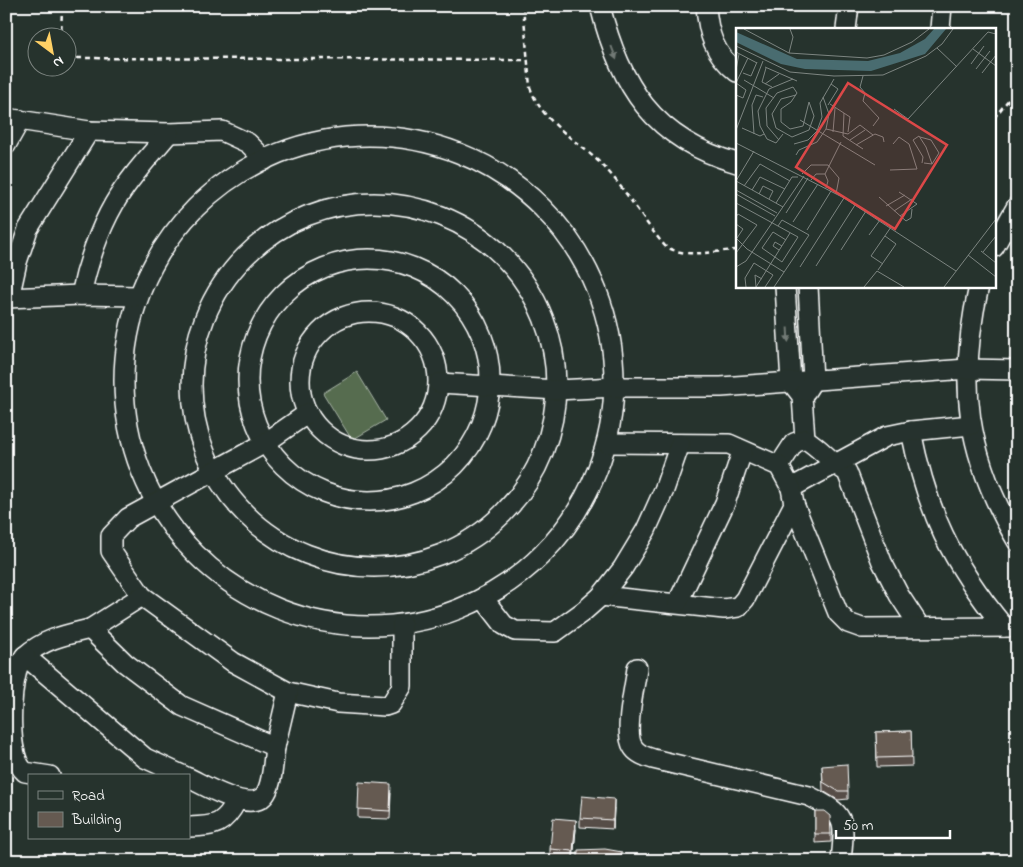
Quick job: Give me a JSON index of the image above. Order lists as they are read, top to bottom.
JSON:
{
  "legend": ["Road", "Building"],
  "scale_bar": "50 m",
  "north": "bottom right"
}
